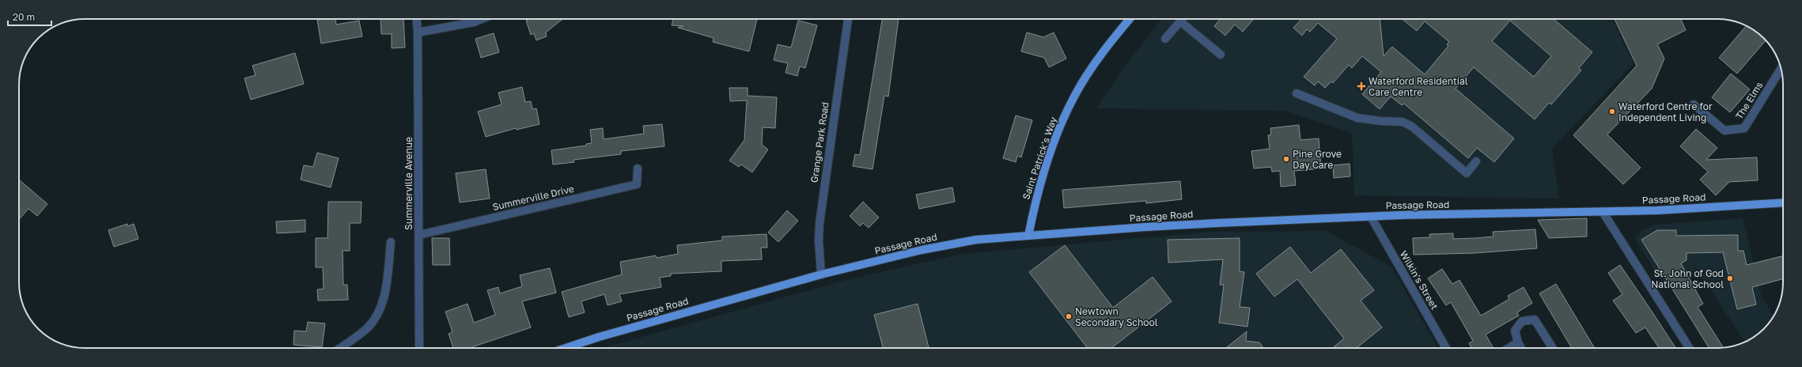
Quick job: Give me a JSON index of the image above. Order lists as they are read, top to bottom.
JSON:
{
  "streets": {
    "main road": ["Saint Patrick's Way", "Passage Road"],
    "street": [
      "The Elms",
      "Grange Park Road",
      "Summerville Avenue",
      "Summerville Drive",
      "Wilkin's Street"
    ]
  },
  "crossings": [
    ["Grange Park Road", "Passage Road"],
    ["Saint Patrick's Way", "Passage Road"],
    ["Summerville Avenue", "Summerville Drive"],
    ["Passage Road", "Wilkin's Street"]
  ],
  "places": {
    "health": ["Waterford Residential Care Centre"],
    "other": [
      "Waterford Centre for Independent Living",
      "Pine Grove Day Care",
      "St. John of God National School",
      "Newtown Secondary School"
    ]
  },
  "scale_bar": "20 m"
}
